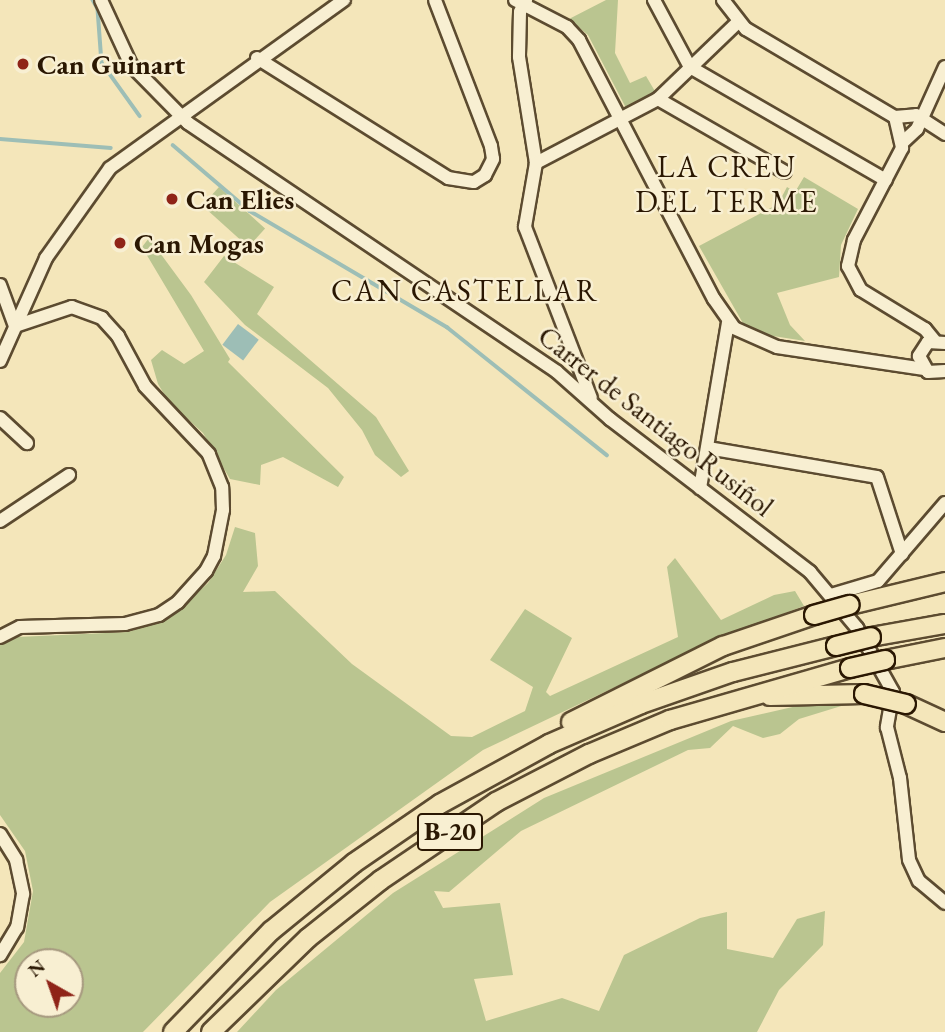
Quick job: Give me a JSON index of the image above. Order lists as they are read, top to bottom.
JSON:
{
  "streets": {
    "highway": ["B-20"],
    "street": ["Carrer de Santiago Rusiñol"]
  },
  "districts": ["LA CREU DEL TERME", "CAN CASTELLAR"],
  "places": ["Can Guinart", "Can Elies", "Can Mogas"],
  "north": "top left"
}
